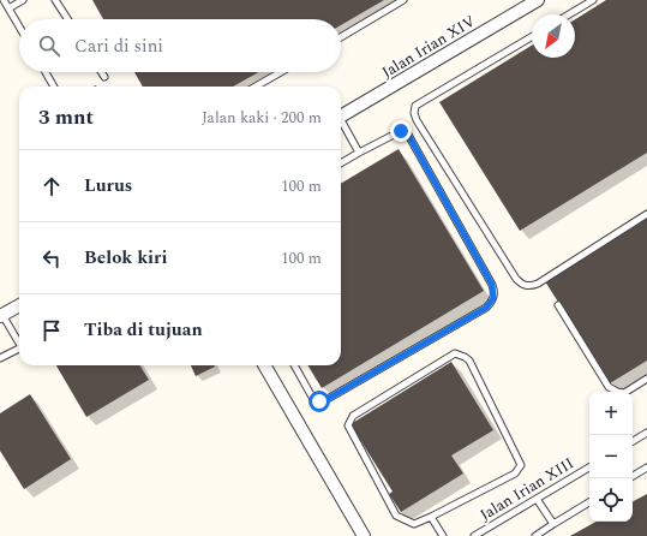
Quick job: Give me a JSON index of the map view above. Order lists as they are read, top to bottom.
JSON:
{
  "streets": {
    "street": ["Jalan Irian XIV"],
    "lane": ["Jalan Irian XIII"]
  },
  "north": "bottom left",
  "page": {
    "search": "Cari di sini",
    "heading": ["3 mnt", "Jalan kaki · 200 m"],
    "list": [
      ["Lurus", "100 m"],
      ["Belok kiri", "100 m"],
      "Tiba di tujuan"
    ],
    "map_buttons": ["+", "−"]
  }
}
